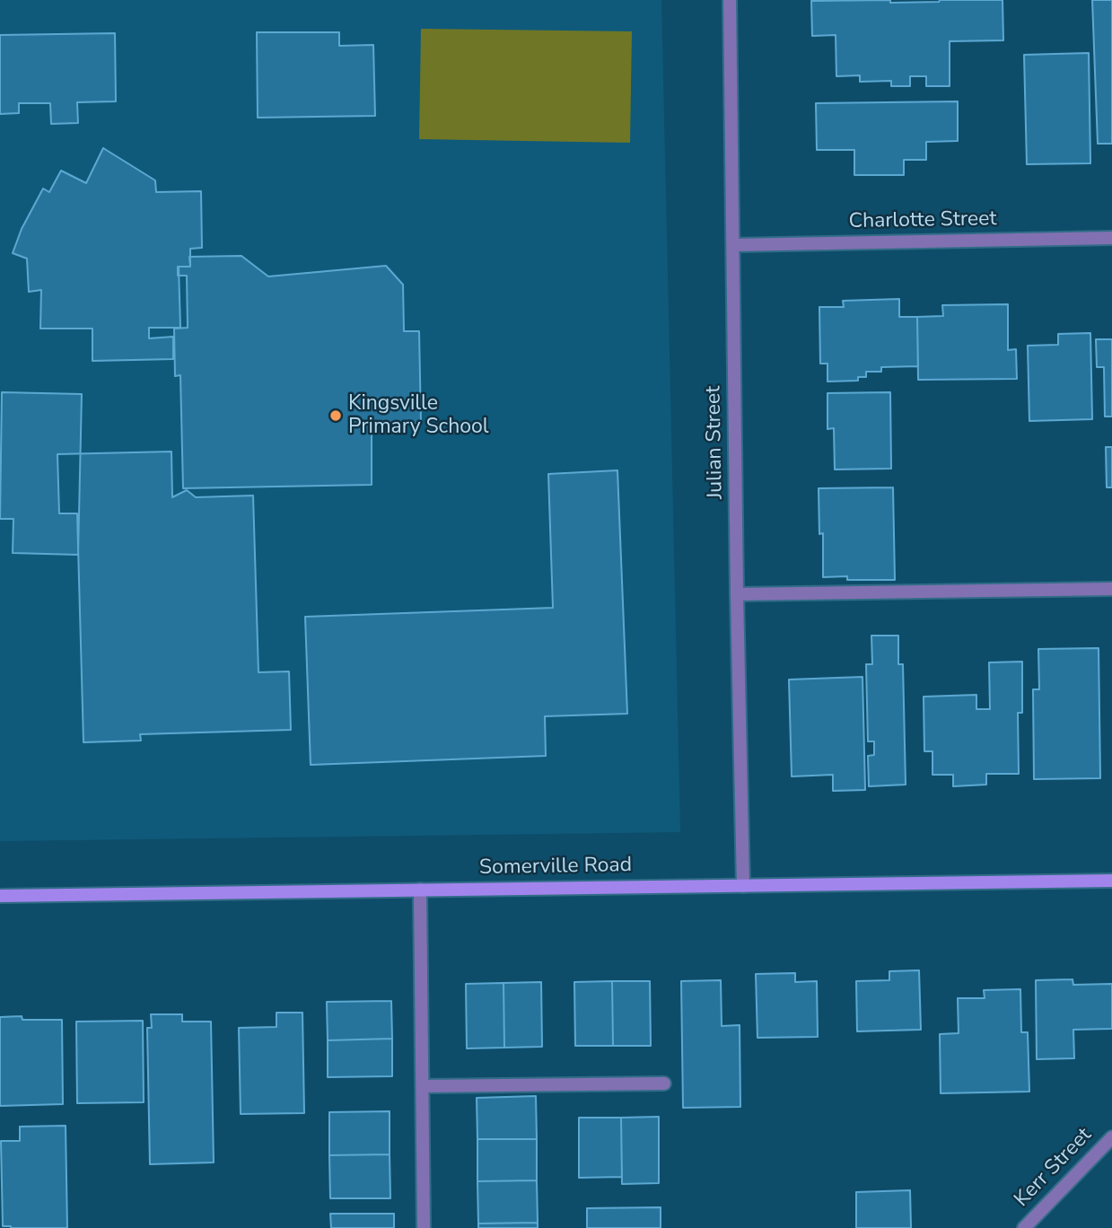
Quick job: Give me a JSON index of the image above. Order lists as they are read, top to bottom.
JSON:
{
  "streets": {
    "main road": ["Somerville Road"],
    "street": ["Charlotte Street", "Julian Street", "Kerr Street"]
  },
  "crossings": [
    ["Charlotte Street", "Julian Street"],
    ["Julian Street", "Somerville Road"]
  ],
  "places": ["Kingsville Primary School"]
}
